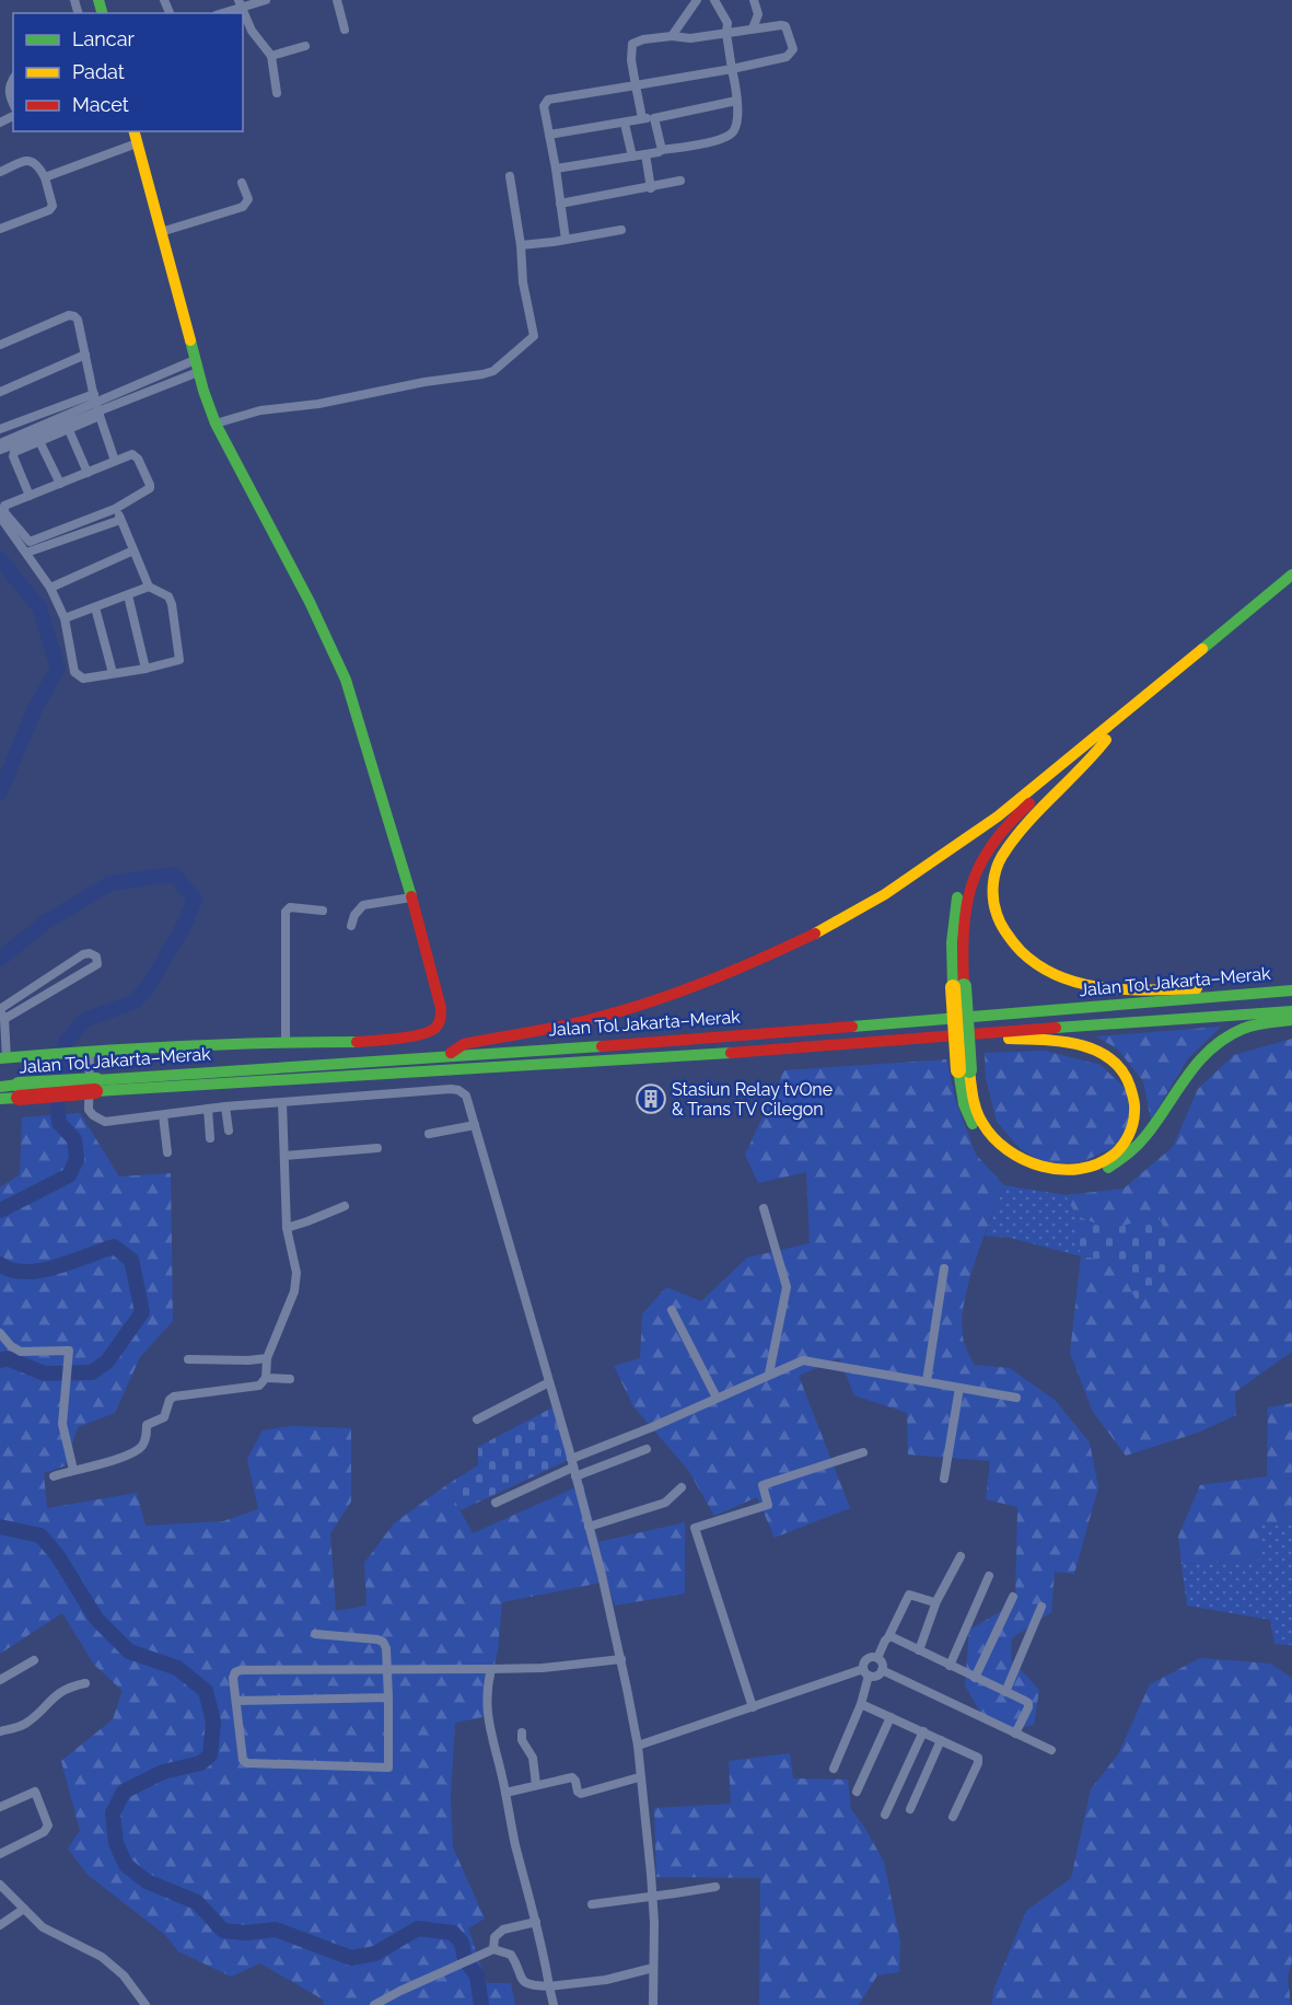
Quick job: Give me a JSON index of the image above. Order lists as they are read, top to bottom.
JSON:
{
  "streets": {
    "main road": ["Jalan Tol Jakarta–Merak"]
  },
  "places": {
    "building": ["Stasiun Relay tvOne & Trans TV Cilegon"]
  },
  "legend": ["Lancar", "Padat", "Macet"]
}
